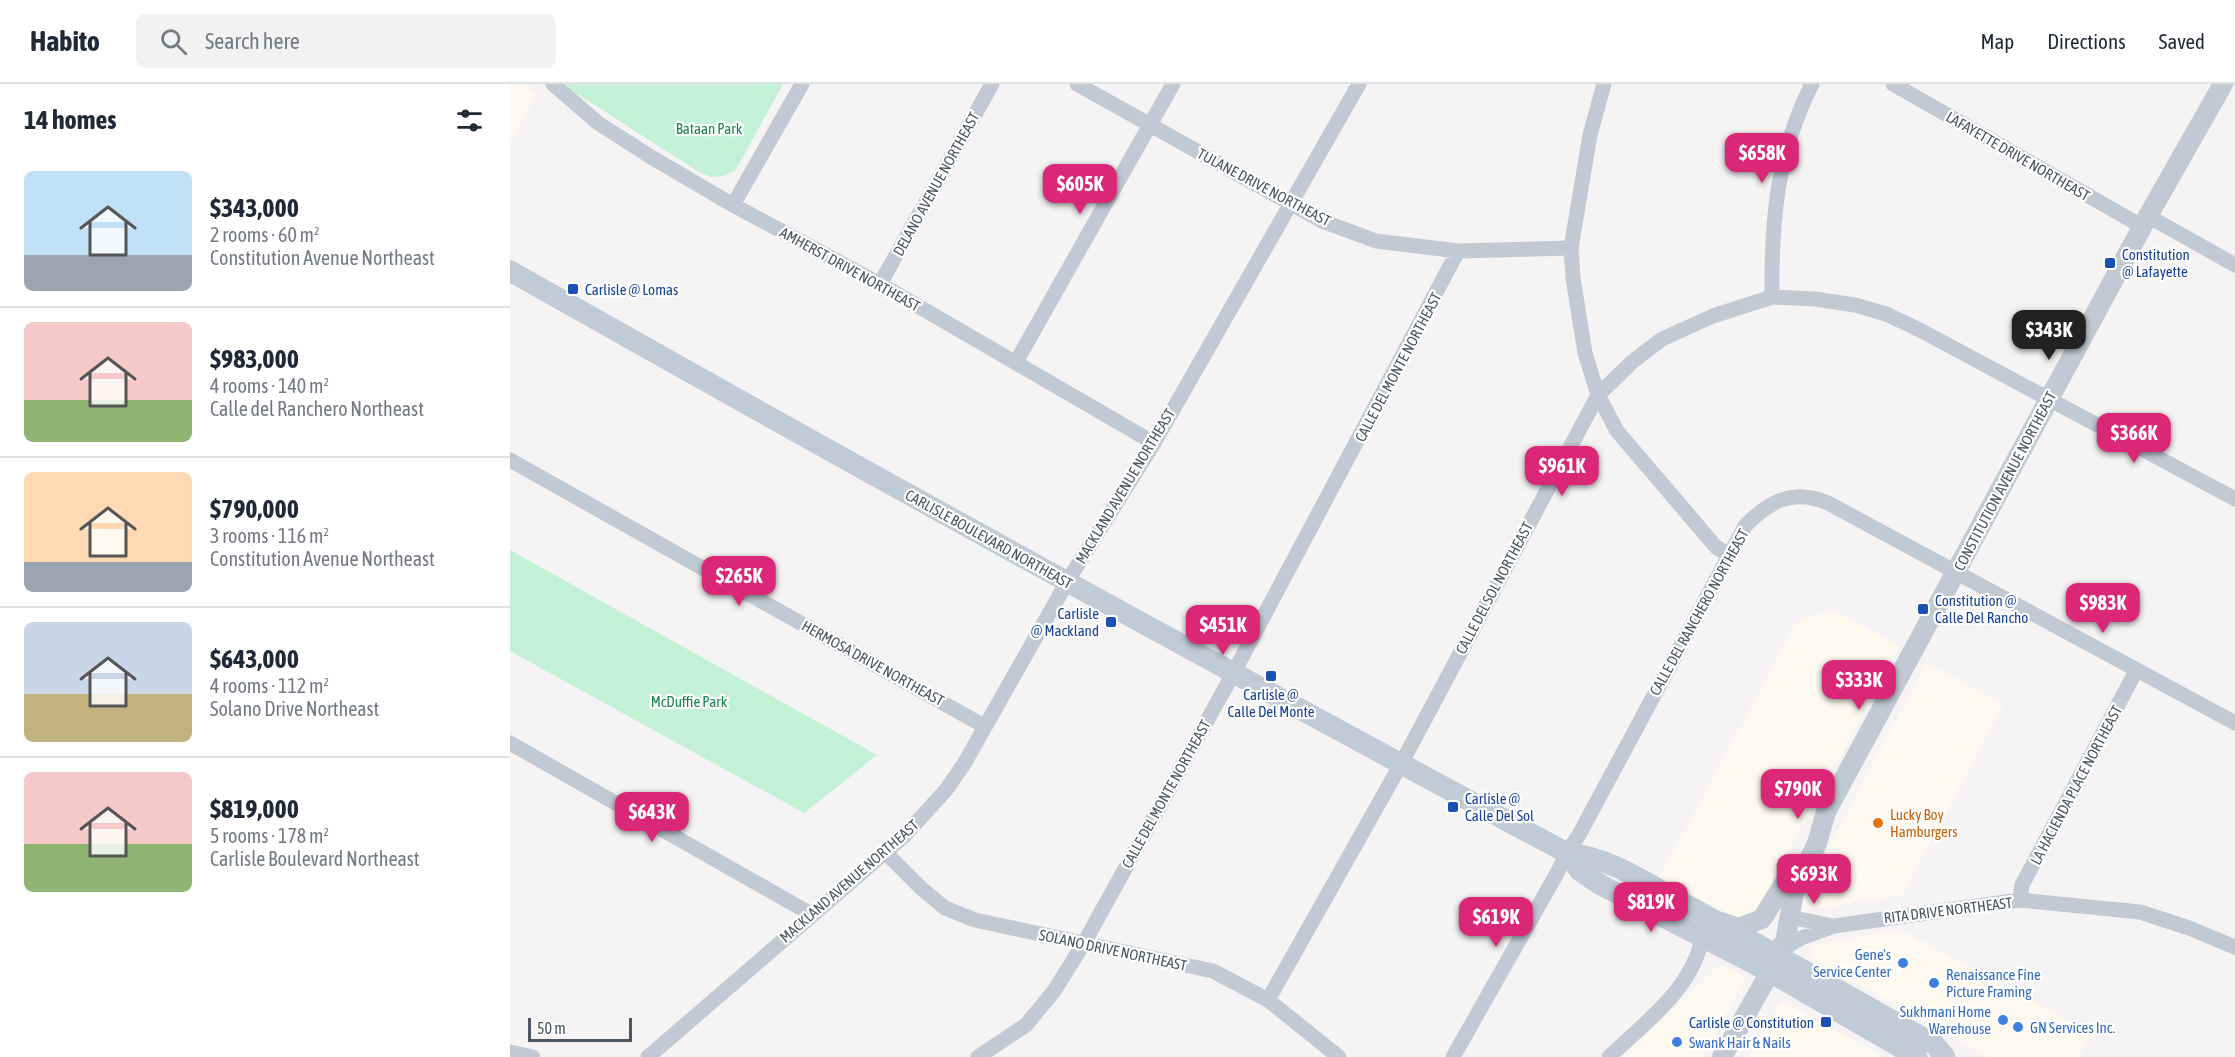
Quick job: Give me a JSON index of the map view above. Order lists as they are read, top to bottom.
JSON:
{
  "streets": {
    "main road": ["CARLISLE BOULEVARD NORTHEAST"],
    "street": [
      "LAFAYETTE DRIVE NORTHEAST",
      "DELANO AVENUE NORTHEAST",
      "TULANE DRIVE NORTHEAST",
      "AMHERST DRIVE NORTHEAST",
      "CALLE DEL MONTE NORTHEAST",
      "CONSTITUTION AVENUE NORTHEAST",
      "MACKLAND AVENUE NORTHEAST",
      "CALLE DEL SOL NORTHEAST",
      "CALLE DEL RANCHERO NORTHEAST",
      "HERMOSA DRIVE NORTHEAST",
      "LA HACIENDA PLACE NORTHEAST",
      "RITA DRIVE NORTHEAST",
      "SOLANO DRIVE NORTHEAST"
    ]
  },
  "crossings": [
    ["LAFAYETTE DRIVE NORTHEAST", "CONSTITUTION AVENUE NORTHEAST"],
    ["DELANO AVENUE NORTHEAST", "AMHERST DRIVE NORTHEAST"],
    ["TULANE DRIVE NORTHEAST", "CALLE DEL MONTE NORTHEAST"],
    ["TULANE DRIVE NORTHEAST", "MACKLAND AVENUE NORTHEAST"],
    ["AMHERST DRIVE NORTHEAST", "MACKLAND AVENUE NORTHEAST"],
    ["CALLE DEL MONTE NORTHEAST", "CARLISLE BOULEVARD NORTHEAST"],
    ["CALLE DEL MONTE NORTHEAST", "SOLANO DRIVE NORTHEAST"],
    ["CONSTITUTION AVENUE NORTHEAST", "CARLISLE BOULEVARD NORTHEAST"],
    ["CONSTITUTION AVENUE NORTHEAST", "CALLE DEL SOL NORTHEAST"],
    ["CONSTITUTION AVENUE NORTHEAST", "CALLE DEL RANCHERO NORTHEAST"],
    ["CONSTITUTION AVENUE NORTHEAST", "RITA DRIVE NORTHEAST"],
    ["MACKLAND AVENUE NORTHEAST", "CARLISLE BOULEVARD NORTHEAST"],
    ["MACKLAND AVENUE NORTHEAST", "HERMOSA DRIVE NORTHEAST"],
    ["MACKLAND AVENUE NORTHEAST", "SOLANO DRIVE NORTHEAST"],
    ["CARLISLE BOULEVARD NORTHEAST", "CALLE DEL SOL NORTHEAST"],
    ["CARLISLE BOULEVARD NORTHEAST", "CALLE DEL RANCHERO NORTHEAST"],
    ["CARLISLE BOULEVARD NORTHEAST", "RITA DRIVE NORTHEAST"],
    ["CALLE DEL SOL NORTHEAST", "SOLANO DRIVE NORTHEAST"],
    ["CALLE DEL RANCHERO NORTHEAST", "LA HACIENDA PLACE NORTHEAST"],
    ["LA HACIENDA PLACE NORTHEAST", "RITA DRIVE NORTHEAST"]
  ],
  "parks": ["Bataan Park", "McDuffie Park"],
  "places": {
    "transit": [
      "Constitution @ Lafayette",
      "Carlisle @ Lomas",
      "Constitution @ Calle Del Rancho",
      "Carlisle @ Mackland",
      "Carlisle @ Calle Del Monte",
      "Carlisle @ Calle Del Sol",
      "Carlisle @ Constitution"
    ],
    "other": [
      "Lucky Boy Hamburgers",
      "Gene's Service Center",
      "Renaissance Fine Picture Framing",
      "Sukhmani Home Warehouse",
      "GN Services Inc.",
      "Swank Hair & Nails"
    ]
  },
  "scale_bar": "50 m",
  "page": {
    "header": "Habito",
    "search": "Search here",
    "nav": ["Map", "Directions", "Saved"],
    "heading": "14 homes",
    "price": [
      "$658K",
      "$605K",
      "$343K",
      "$366K",
      "$961K",
      "$265K",
      "$983K",
      "$451K",
      "$333K",
      "$790K",
      "$643K",
      "$693K",
      "$819K",
      "$619K"
    ],
    "list": [
      {
        "name": "$343,000",
        "note": "2 rooms · 60 m² · Constitution Avenue Northeast"
      },
      {
        "name": "$983,000",
        "note": "4 rooms · 140 m² · Calle del Ranchero Northeast"
      },
      {
        "name": "$790,000",
        "note": "3 rooms · 116 m² · Constitution Avenue Northeast"
      },
      {
        "name": "$643,000",
        "note": "4 rooms · 112 m² · Solano Drive Northeast"
      },
      {
        "name": "$819,000",
        "note": "5 rooms · 178 m² · Carlisle Boulevard Northeast"
      }
    ],
    "scale": "50 m"
  }
}
